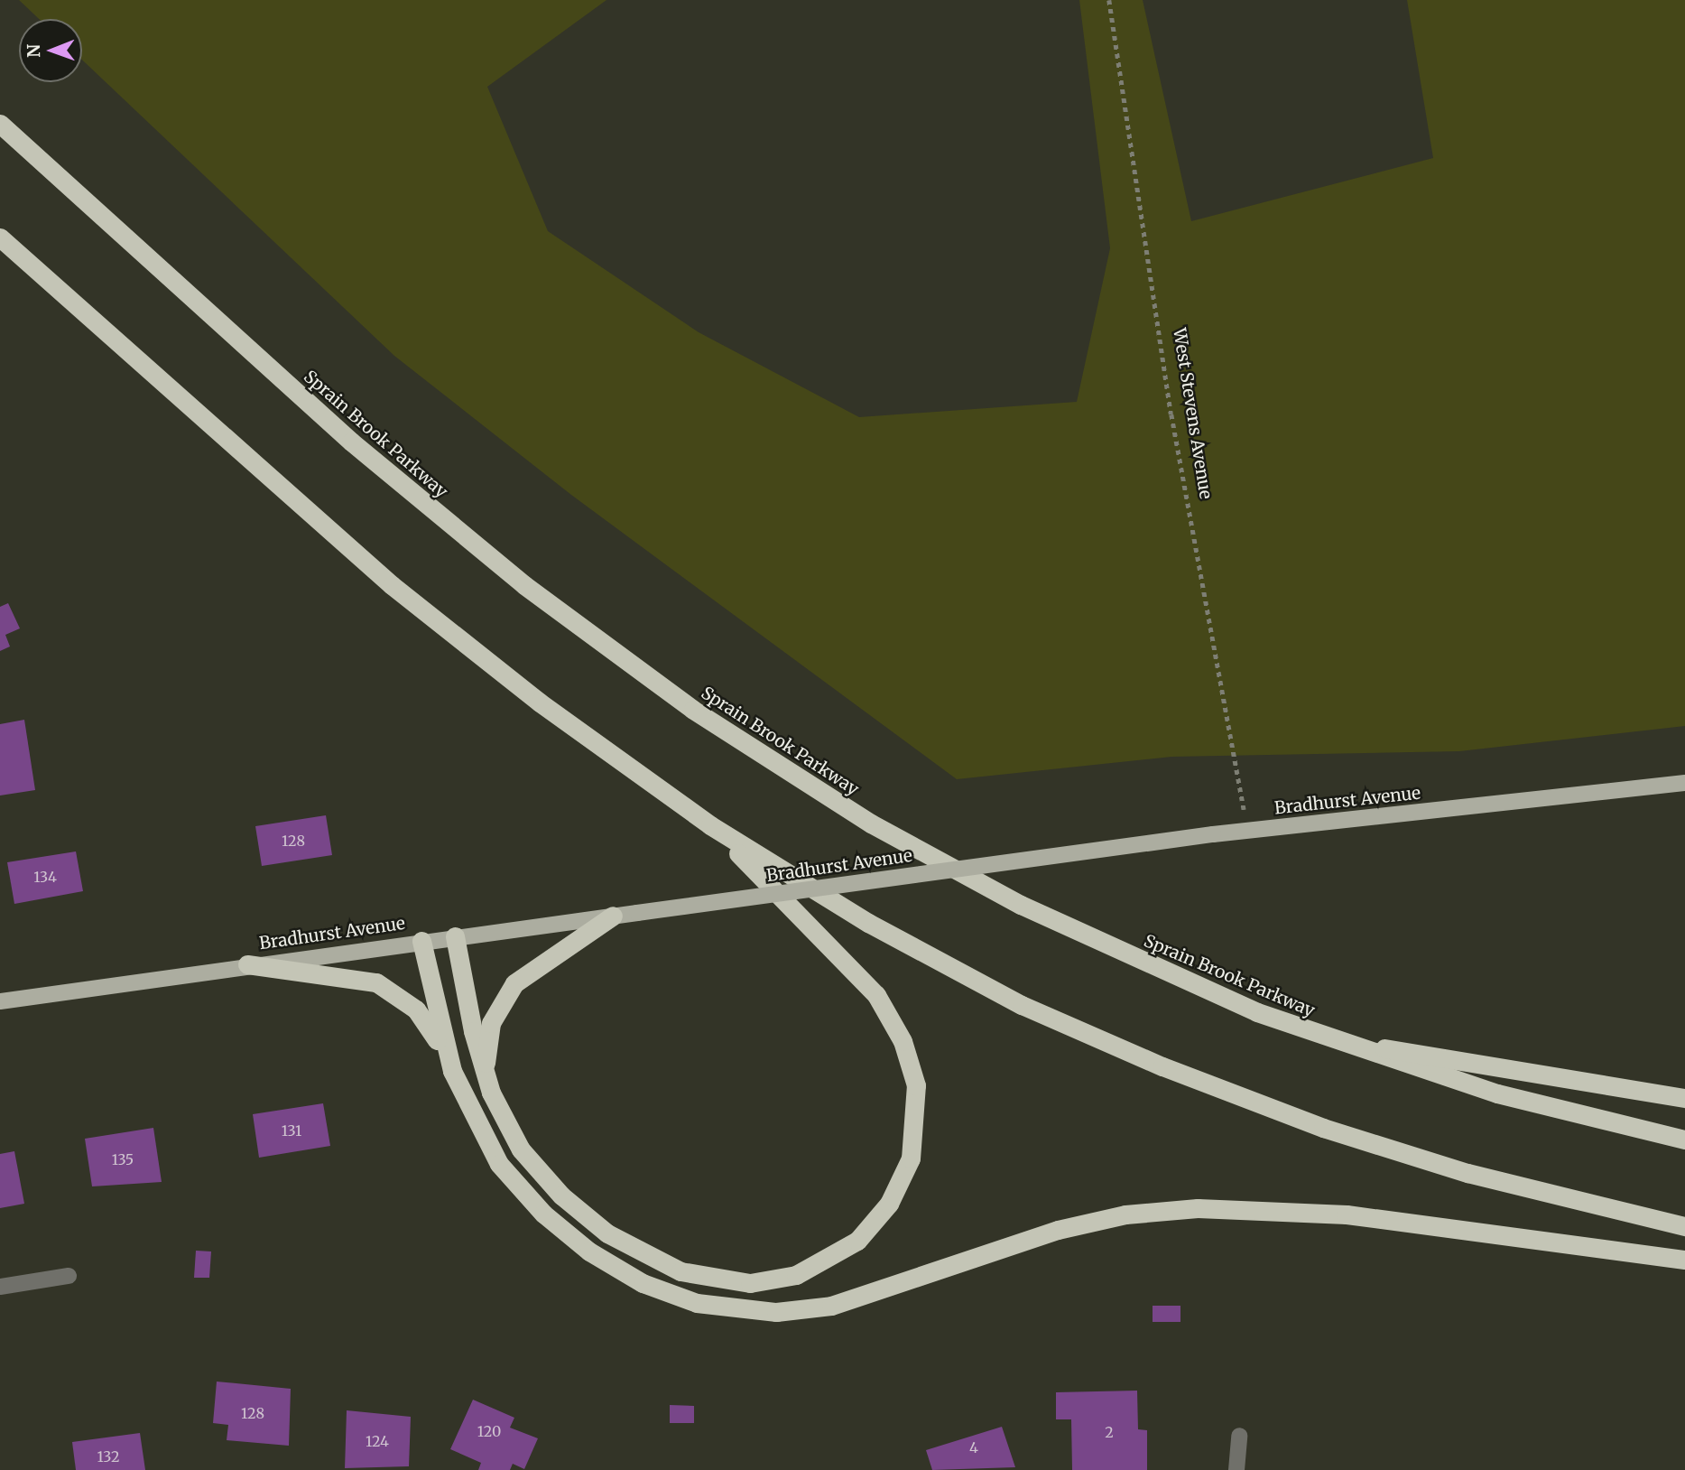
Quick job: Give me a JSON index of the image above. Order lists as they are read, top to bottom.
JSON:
{
  "streets": {
    "highway": ["Sprain Brook Parkway"],
    "main road": ["Bradhurst Avenue"],
    "path": ["West Stevens Avenue"]
  },
  "crossings": [
    ["West Stevens Avenue", "Bradhurst Avenue"]
  ],
  "house_numbers": [
    "128",
    "134",
    "131",
    "135",
    "128",
    "120",
    "2",
    "124",
    "4",
    "132"
  ],
  "north": "left"
}
